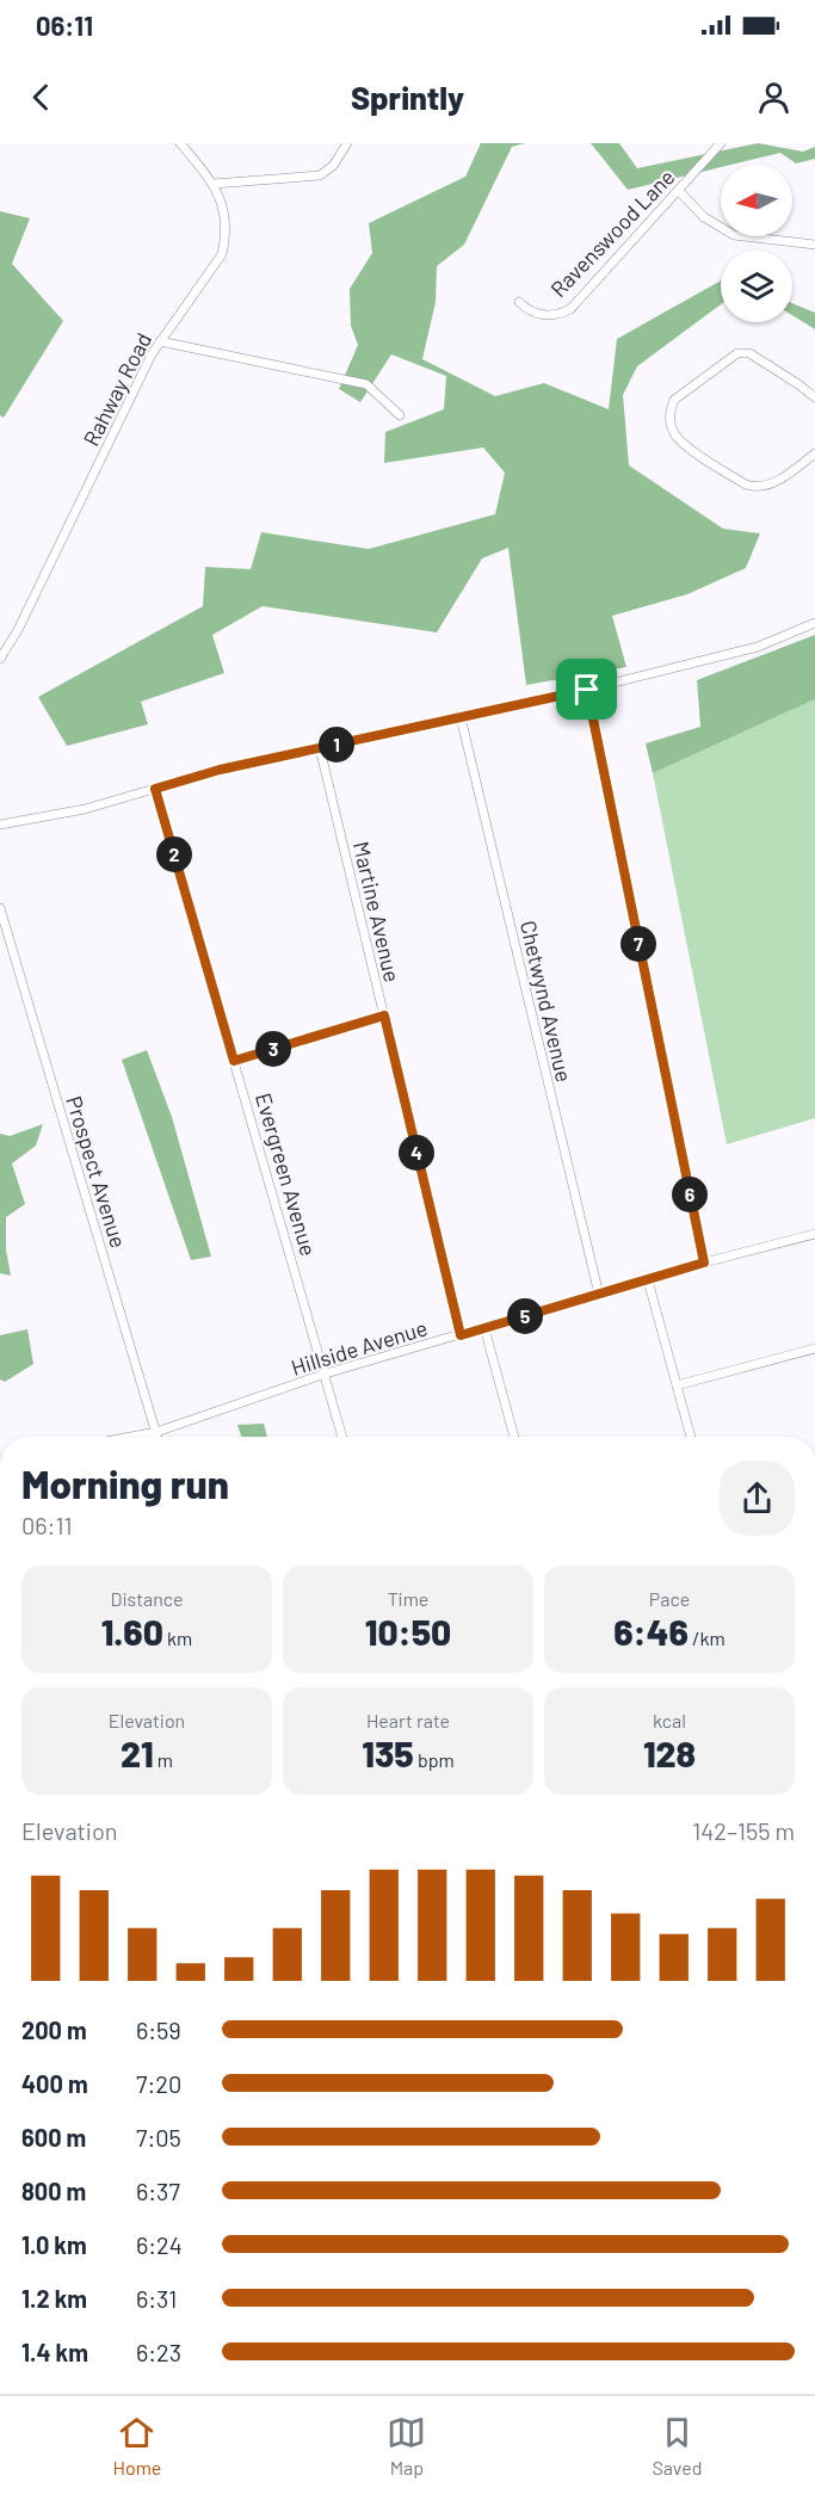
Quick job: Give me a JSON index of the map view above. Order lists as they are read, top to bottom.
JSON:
{
  "streets": {
    "street": [
      "Ravenswood Lane",
      "Rahway Road",
      "Martine Avenue",
      "Chetwynd Avenue",
      "Prospect Avenue",
      "Evergreen Avenue",
      "Hillside Avenue"
    ]
  },
  "crossings": [
    ["Martine Avenue", "Hillside Avenue"],
    ["Chetwynd Avenue", "Hillside Avenue"],
    ["Prospect Avenue", "Hillside Avenue"],
    ["Evergreen Avenue", "Hillside Avenue"]
  ],
  "north": "left",
  "page": {
    "status": "06:11",
    "header": "Sprintly",
    "pins": [
      "1",
      "2",
      "7",
      "3",
      "4",
      "6",
      "5"
    ],
    "heading": ["Morning run", "06:11"],
    "stats": [
      ["Distance", "1.60 km"],
      ["Time", "10:50"],
      ["Pace", "6:46 /km"],
      ["Elevation", "21 m"],
      ["Heart rate", "135 bpm"],
      ["kcal", "128"]
    ],
    "chart": ["Elevation", "142–155 m"],
    "list": [
      {
        "name": "200 m",
        "note": "6:59"
      },
      {
        "name": "400 m",
        "note": "7:20"
      },
      {
        "name": "600 m",
        "note": "7:05"
      },
      {
        "name": "800 m",
        "note": "6:37"
      },
      {
        "name": "1.0 km",
        "note": "6:24"
      },
      {
        "name": "1.2 km",
        "note": "6:31"
      },
      {
        "name": "1.4 km",
        "note": "6:23"
      }
    ],
    "tabs": ["Home", "Map", "Saved"]
  }
}
